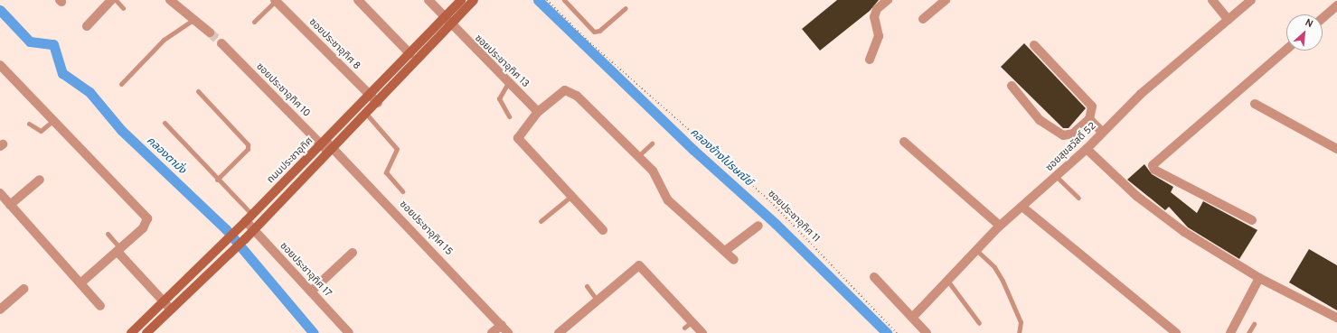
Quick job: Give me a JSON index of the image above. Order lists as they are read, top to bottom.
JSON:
{
  "streets": {
    "main road": ["ถนนประชาอุทิศ"],
    "street": [
      "ซอยประชาอุทิศ 8",
      "ซอยประชาอุทิศ 13",
      "ซอยประชาอุทิศ 10",
      "ซอยสุขสวัสดิ์ 52",
      "ซอยประชาอุทิศ 15",
      "ซอยประชาอุทิศ 17"
    ],
    "path": ["ซอยประชาอุทิศ 11"]
  },
  "crossings": [
    ["ซอยประชาอุทิศ 8", "ถนนประชาอุทิศ"],
    ["ซอยประชาอุทิศ 13", "ถนนประชาอุทิศ"],
    ["ซอยประชาอุทิศ 10", "ถนนประชาอุทิศ"],
    ["ซอยประชาอุทิศ 10", "ซอยประชาอุทิศ 15"],
    ["ถนนประชาอุทิศ", "ซอยประชาอุทิศ 17"]
  ],
  "water": ["คลองตามั่ง", "คลองข้างไปรษณีย์"],
  "north": "top right"
}
